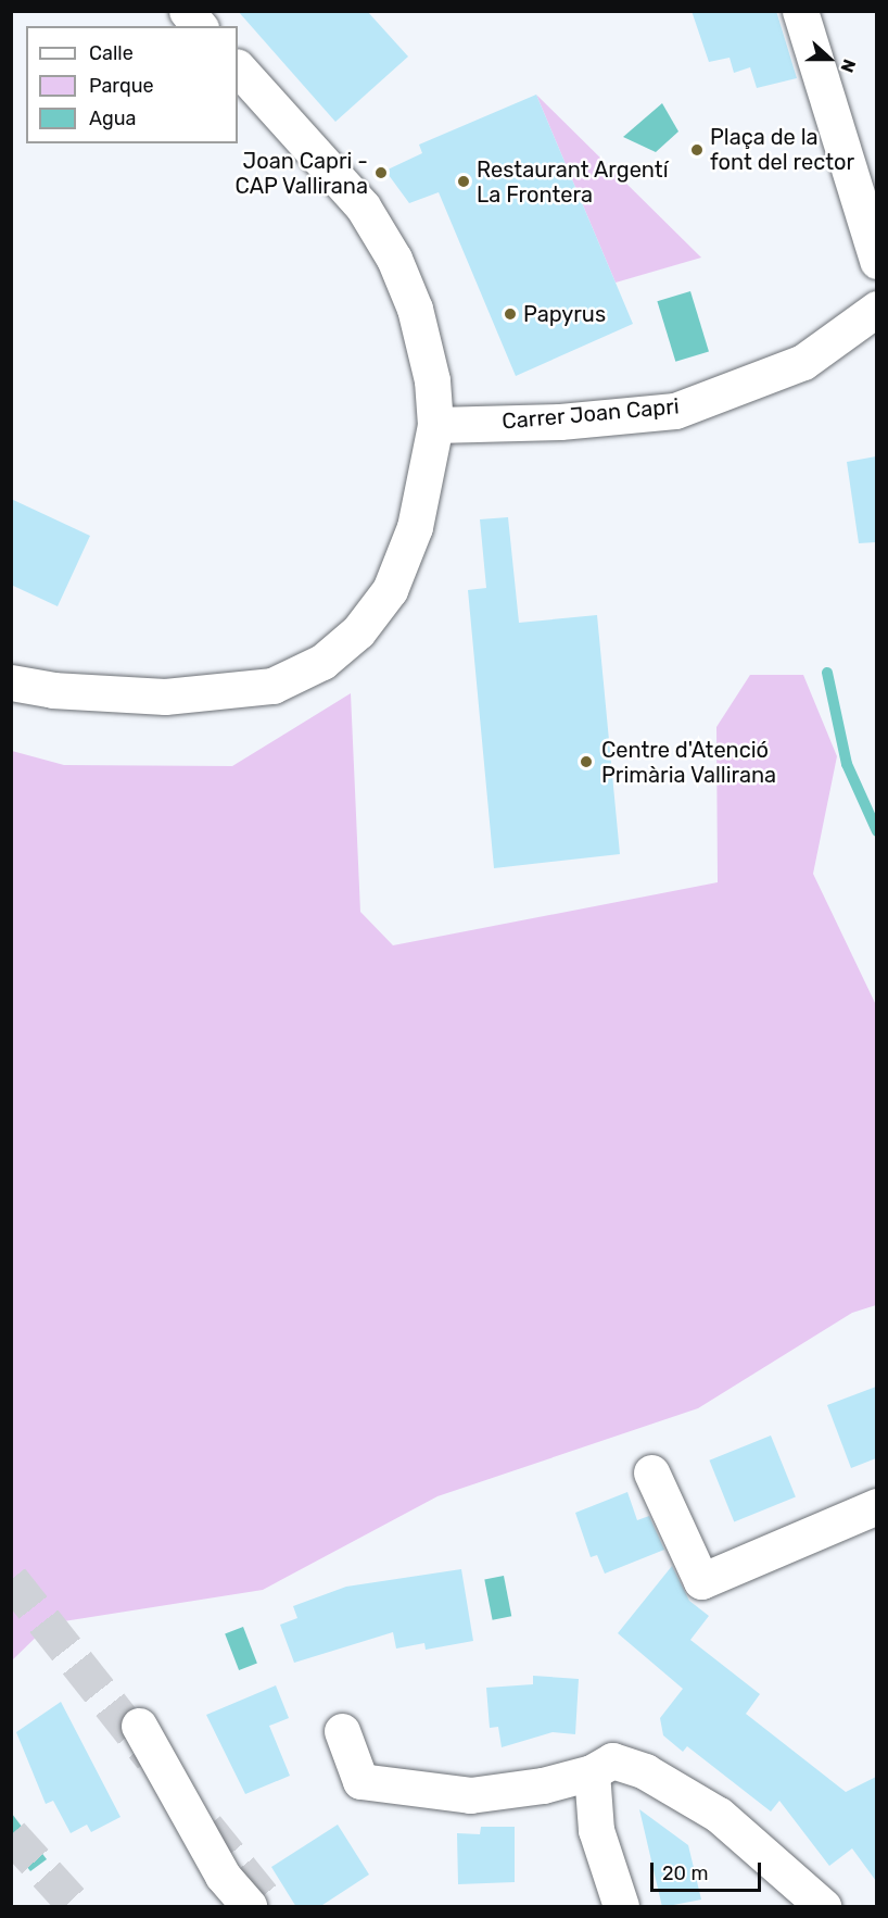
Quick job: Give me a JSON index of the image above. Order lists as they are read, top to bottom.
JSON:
{
  "streets": {
    "street": ["Carrer Joan Capri"]
  },
  "places": [
    "Plaça de la font del rector",
    "Joan Capri - CAP Vallirana",
    "Restaurant Argentí La Frontera",
    "Papyrus",
    "Centre d'Atenció Primària Vallirana"
  ],
  "legend": ["Calle", "Parque", "Agua"],
  "scale_bar": "20 m",
  "north": "right"
}
